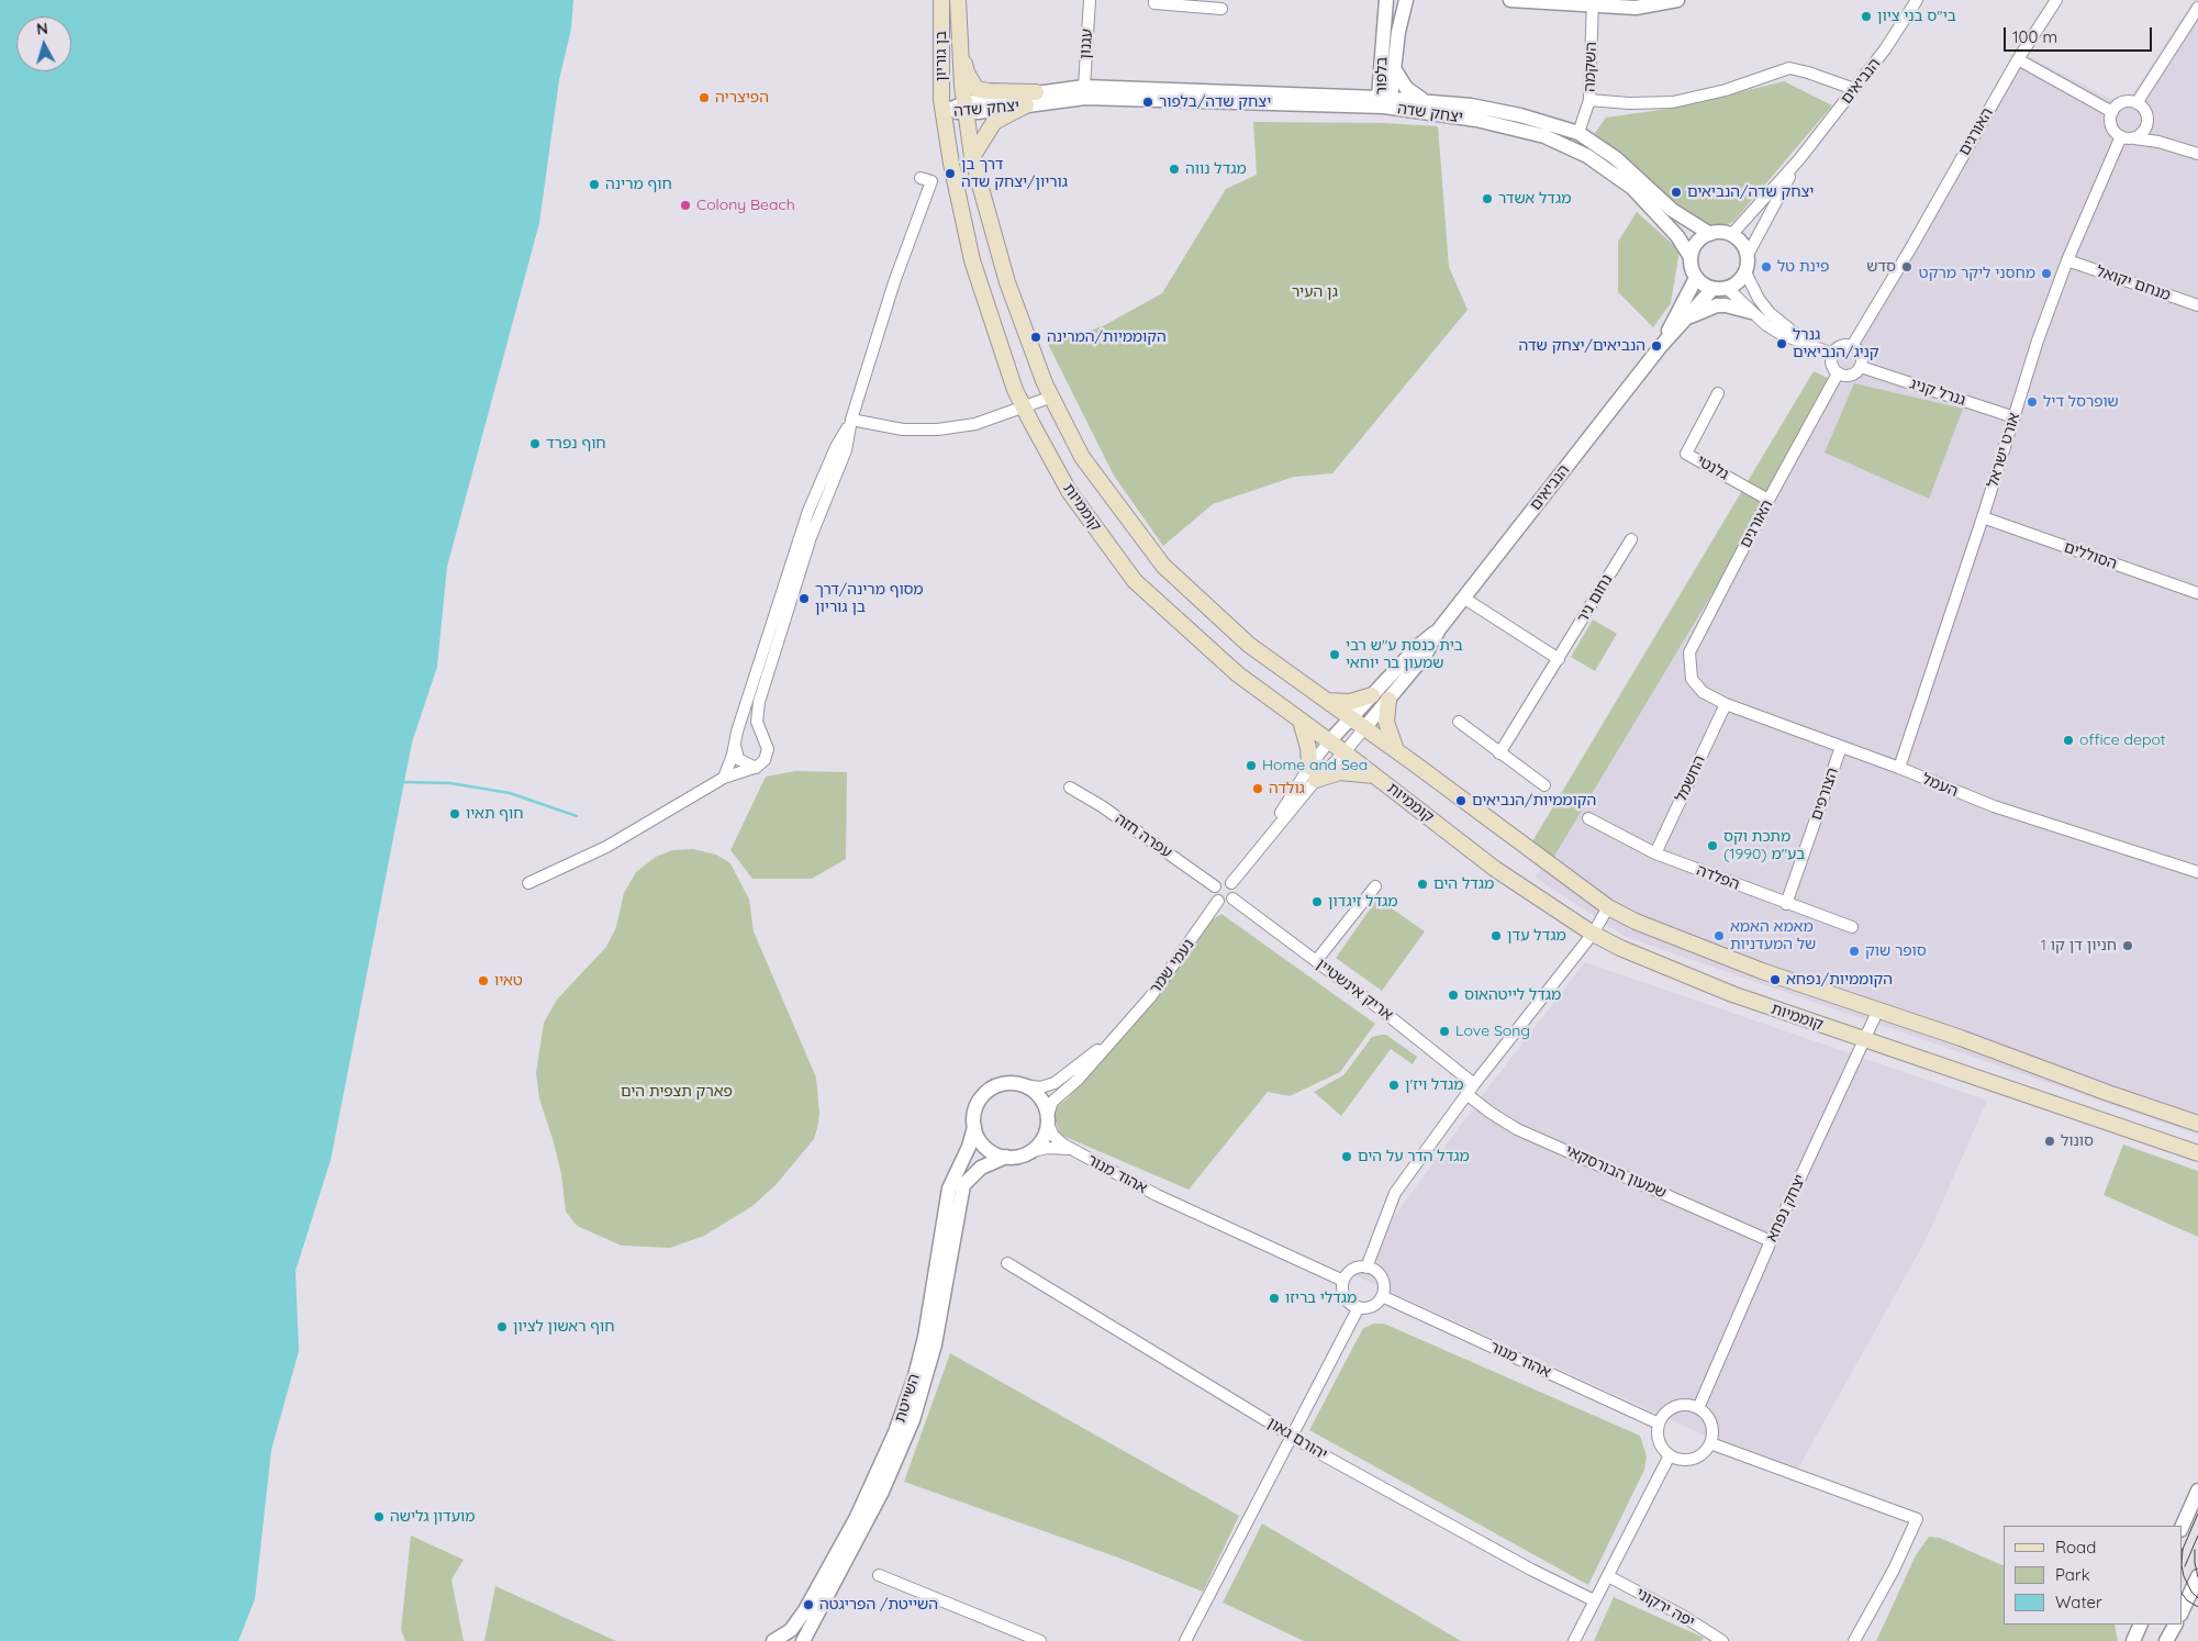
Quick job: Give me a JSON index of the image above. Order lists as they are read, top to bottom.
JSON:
{
  "streets": {
    "main road": ["בן גוריון", "קוממיות"],
    "street": [
      "עגנון",
      "השקמה",
      "בלפור",
      "הנביאים",
      "יצחק שדה",
      "האורגים",
      "מנחם יקואל",
      "גנרל קניג",
      "אורט ישראל",
      "גלנטי",
      "הסוללים",
      "נחום ניר",
      "החשמל",
      "העמל",
      "הצורפים",
      "עפרה חזה",
      "הפלדה",
      "נעמי שמר",
      "אריק אינשטיין",
      "שמעון הבורסקאי",
      "אהוד מנור",
      "יצחק נפחא",
      "השייטת",
      "יהורם גאון",
      "יפה ירקוני"
    ]
  },
  "crossings": [
    ["עגנון", "יצחק שדה"],
    ["בן גוריון", "יצחק שדה"],
    ["בן גוריון", "קוממיות"],
    ["השקמה", "יצחק שדה"],
    ["בלפור", "יצחק שדה"],
    ["הנביאים", "יצחק שדה"],
    ["הנביאים", "קוממיות"],
    ["יצחק שדה", "קוממיות"],
    ["האורגים", "גנרל קניג"],
    ["האורגים", "גלנטי"],
    ["האורגים", "העמל"],
    ["מנחם יקואל", "אורט ישראל"],
    ["גנרל קניג", "אורט ישראל"],
    ["אורט ישראל", "הסוללים"],
    ["אורט ישראל", "העמל"],
    ["קוממיות", "יצחק נפחא"],
    ["החשמל", "העמל"],
    ["החשמל", "הפלדה"],
    ["העמל", "הצורפים"],
    ["הצורפים", "הפלדה"],
    ["עפרה חזה", "נעמי שמר"],
    ["עפרה חזה", "אריק אינשטיין"],
    ["נעמי שמר", "אריק אינשטיין"],
    ["נעמי שמר", "אהוד מנור"],
    ["נעמי שמר", "השייטת"],
    ["שמעון הבורסקאי", "יצחק נפחא"],
    ["אהוד מנור", "יצחק נפחא"],
    ["אהוד מנור", "השייטת"]
  ],
  "parks": ["גן העיר", "פארק תצפית הים"],
  "places": [
    "בי\"ס בני ציון",
    "הפיצריה",
    "יצחק שדה/בלפור",
    "מגדל נווה",
    "דרך בן גוריון/יצחק שדה",
    "חוף מרינה",
    "יצחק שדה/הנביאים",
    "מגדל אשדר",
    "Colony Beach",
    "פינת טל",
    "סדש",
    "מחסני ליקר מרקט",
    "הקוממיות/המרינה",
    "גנרל קניג/הנביאים",
    "הנביאים/יצחק שדה",
    "שופרסל דיל",
    "חוף נפרד",
    "מסוף מרינה/דרך בן גוריון",
    "בית כנסת ע\"ש רבי שמעון בר יוחאי",
    "office depot",
    "Home and Sea",
    "גולדה",
    "הקוממיות/הנביאים",
    "חוף תאיו",
    "מתכת וקס (1990) בע\"מ",
    "מגדל הים",
    "מגדל זיגדון",
    "מגדל עדן",
    "מאמא האמא של המעדניות",
    "חניון דן קו 1",
    "סופר שוק",
    "הקוממיות/נפחא",
    "טאיו",
    "מגדל לייטהאוס",
    "Love Song",
    "מגדל ויז'ן",
    "סונול",
    "מגדל הדר על הים",
    "מגדלי בריזו",
    "חוף ראשון לציון",
    "מועדון גלישה",
    "השייטת/ הפריגטה"
  ],
  "legend": ["Road", "Park", "Water"],
  "scale_bar": "100 m",
  "north": "top"
}
